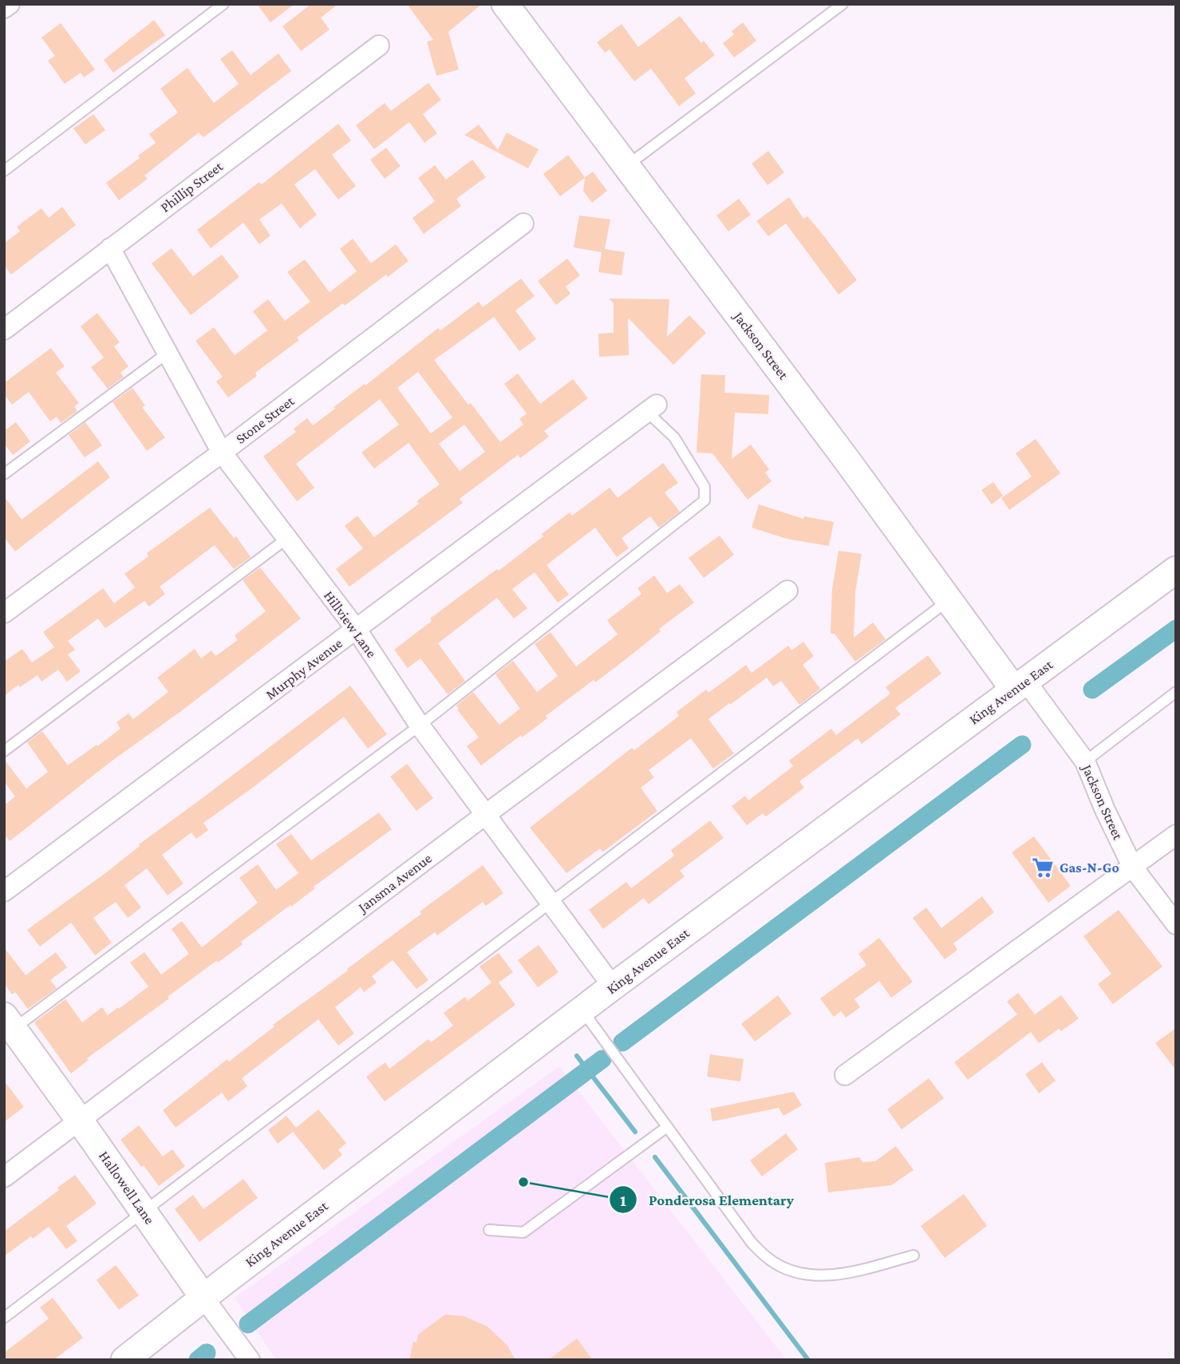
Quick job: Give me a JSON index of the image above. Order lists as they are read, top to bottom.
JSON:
{
  "streets": {
    "main road": ["Jackson Street", "King Avenue East", "Hallowell Lane"],
    "street": [
      "Phillip Street",
      "Stone Street",
      "Hillview Lane",
      "Murphy Avenue",
      "Jansma Avenue"
    ]
  },
  "crossings": [
    ["Phillip Street", "Hillview Lane"],
    ["Jackson Street", "King Avenue East"],
    ["Stone Street", "Hillview Lane"],
    ["Hillview Lane", "Murphy Avenue"],
    ["Hillview Lane", "King Avenue East"],
    ["Hillview Lane", "Jansma Avenue"],
    ["King Avenue East", "Hallowell Lane"],
    ["Jansma Avenue", "Hallowell Lane"]
  ],
  "places": {
    "supermarket": ["Gas-N-Go"],
    "other": ["Ponderosa Elementary"]
  }
}
